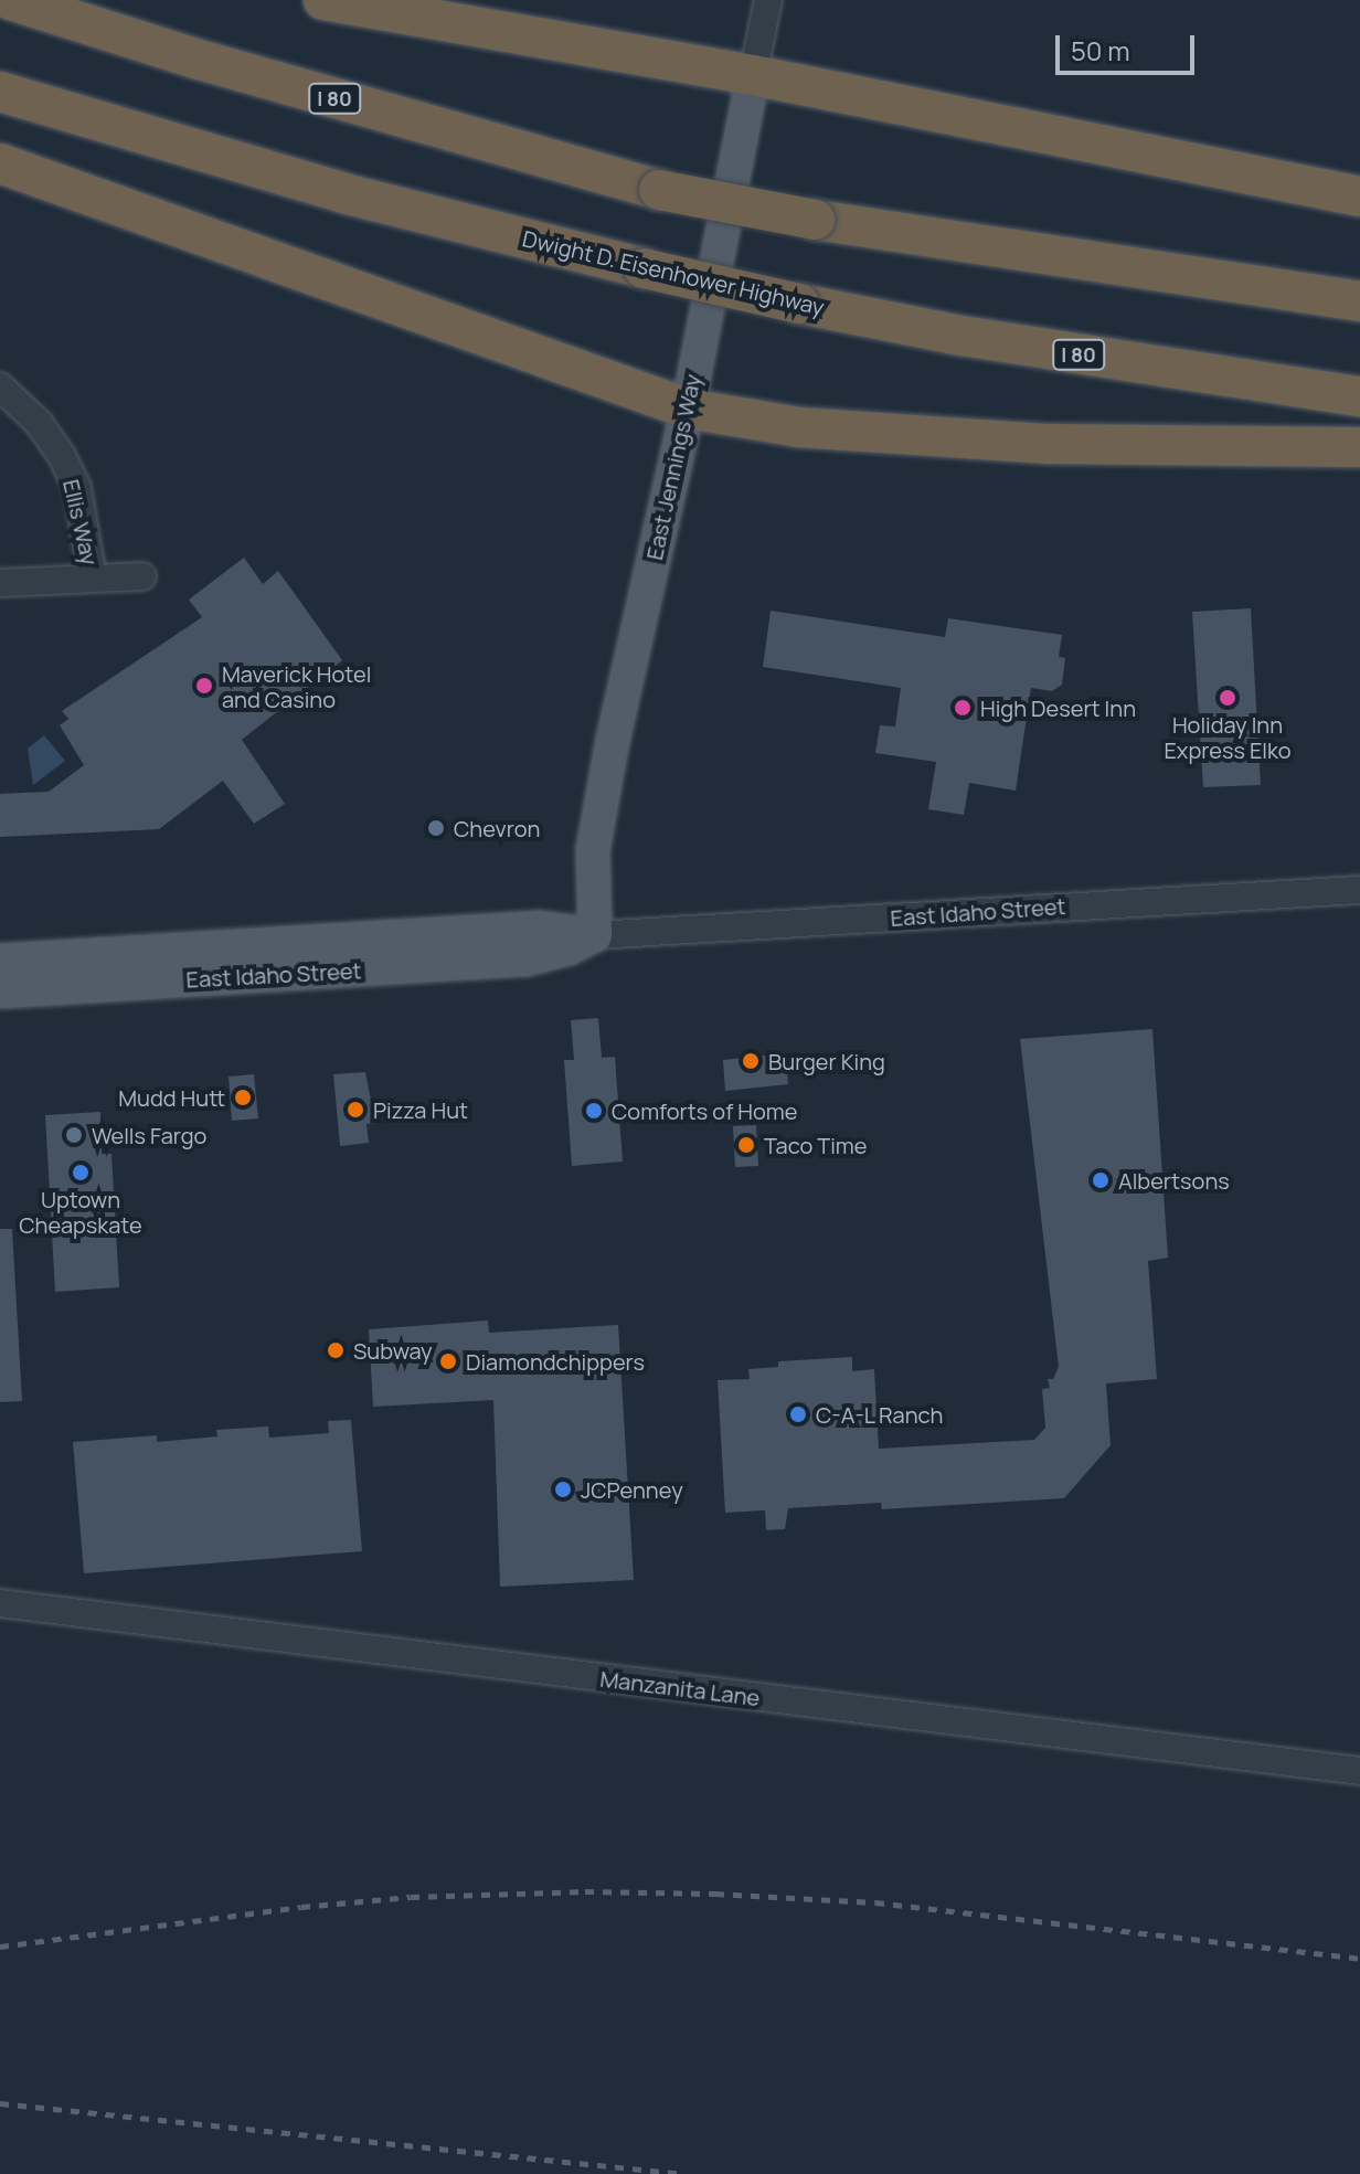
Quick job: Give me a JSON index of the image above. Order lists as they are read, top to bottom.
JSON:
{
  "streets": {
    "highway": ["I 80", "Dwight D. Eisenhower Highway"],
    "main road": ["East Jennings Way", "East Idaho Street"],
    "street": ["Ellis Way", "Manzanita Lane"]
  },
  "crossings": [
    ["East Jennings Way", "East Idaho Street"]
  ],
  "places": [
    "Maverick Hotel and Casino",
    "Holiday Inn Express Elko",
    "High Desert Inn",
    "Chevron",
    "Burger King",
    "Mudd Hutt",
    "Pizza Hut",
    "Comforts of Home",
    "Wells Fargo",
    "Taco Time",
    "Uptown Cheapskate",
    "Albertsons",
    "Subway",
    "Diamondchippers",
    "C-A-L Ranch",
    "JCPenney"
  ],
  "scale_bar": "50 m"
}
